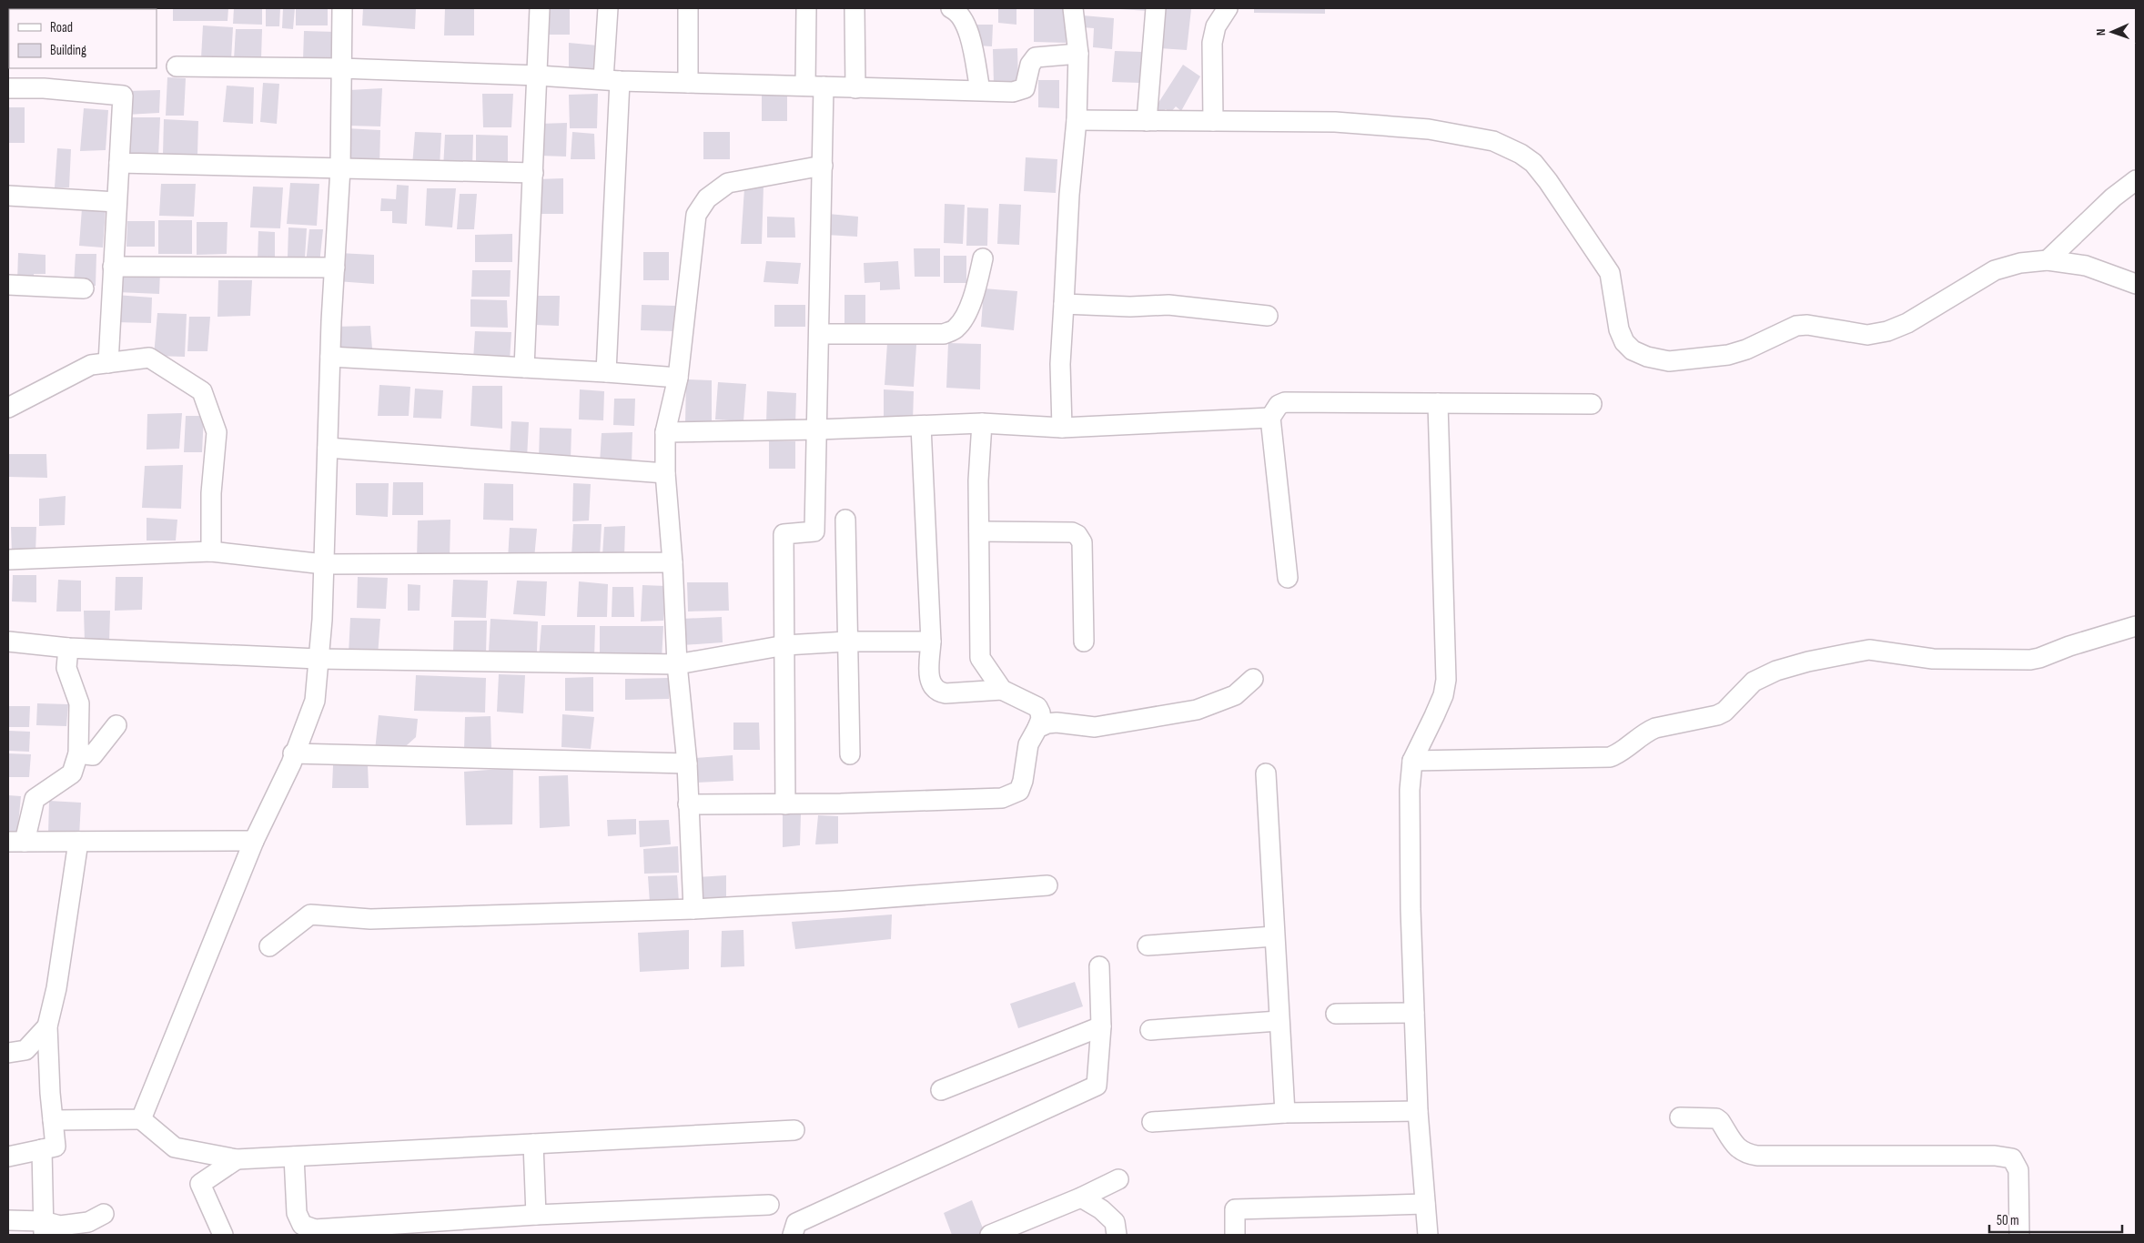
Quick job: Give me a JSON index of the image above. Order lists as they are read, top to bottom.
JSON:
{
  "legend": ["Road", "Building"],
  "scale_bar": "50 m",
  "north": "left"
}
